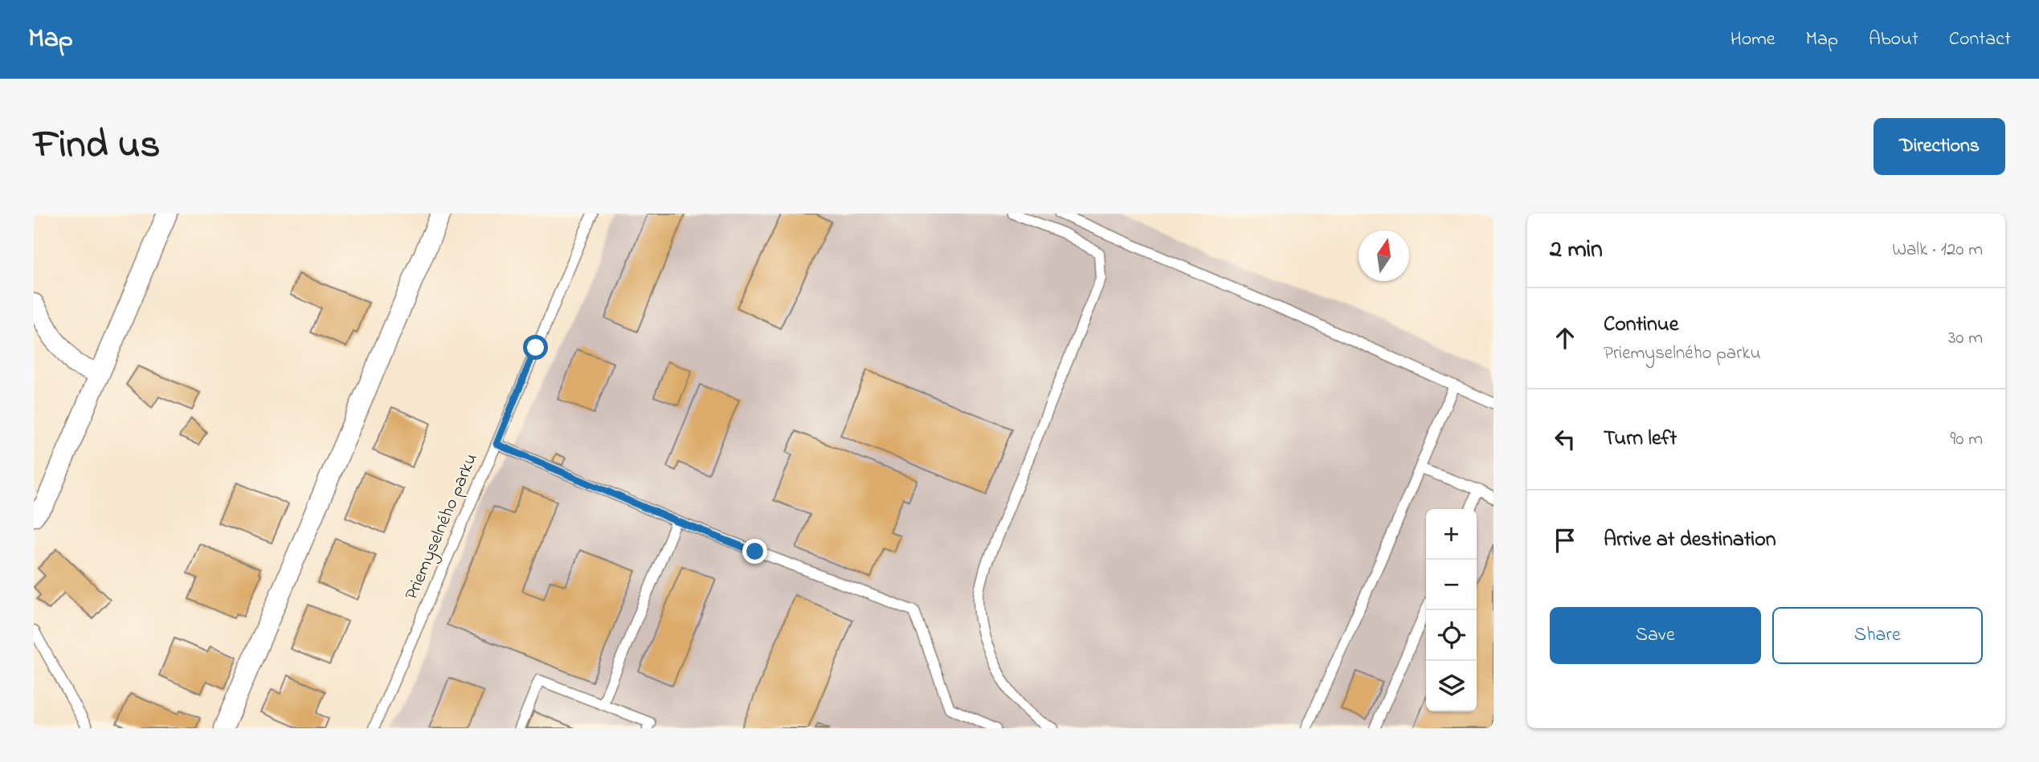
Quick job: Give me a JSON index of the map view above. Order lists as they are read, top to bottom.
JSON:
{
  "streets": {
    "lane": ["Priemyselného parku"]
  },
  "north": "top",
  "page": {
    "header": "Map",
    "nav": [
      "Home",
      "Map",
      "About",
      "Contact"
    ],
    "title": "Find us",
    "buttons": [
      "Directions",
      ["Save", "Share"]
    ],
    "heading": ["2 min", "Walk · 120 m"],
    "list": [
      ["Continue", "Priemyselného parku", "30 m"],
      ["Turn left", "90 m"],
      "Arrive at destination"
    ],
    "map_buttons": ["+", "−"]
  }
}
